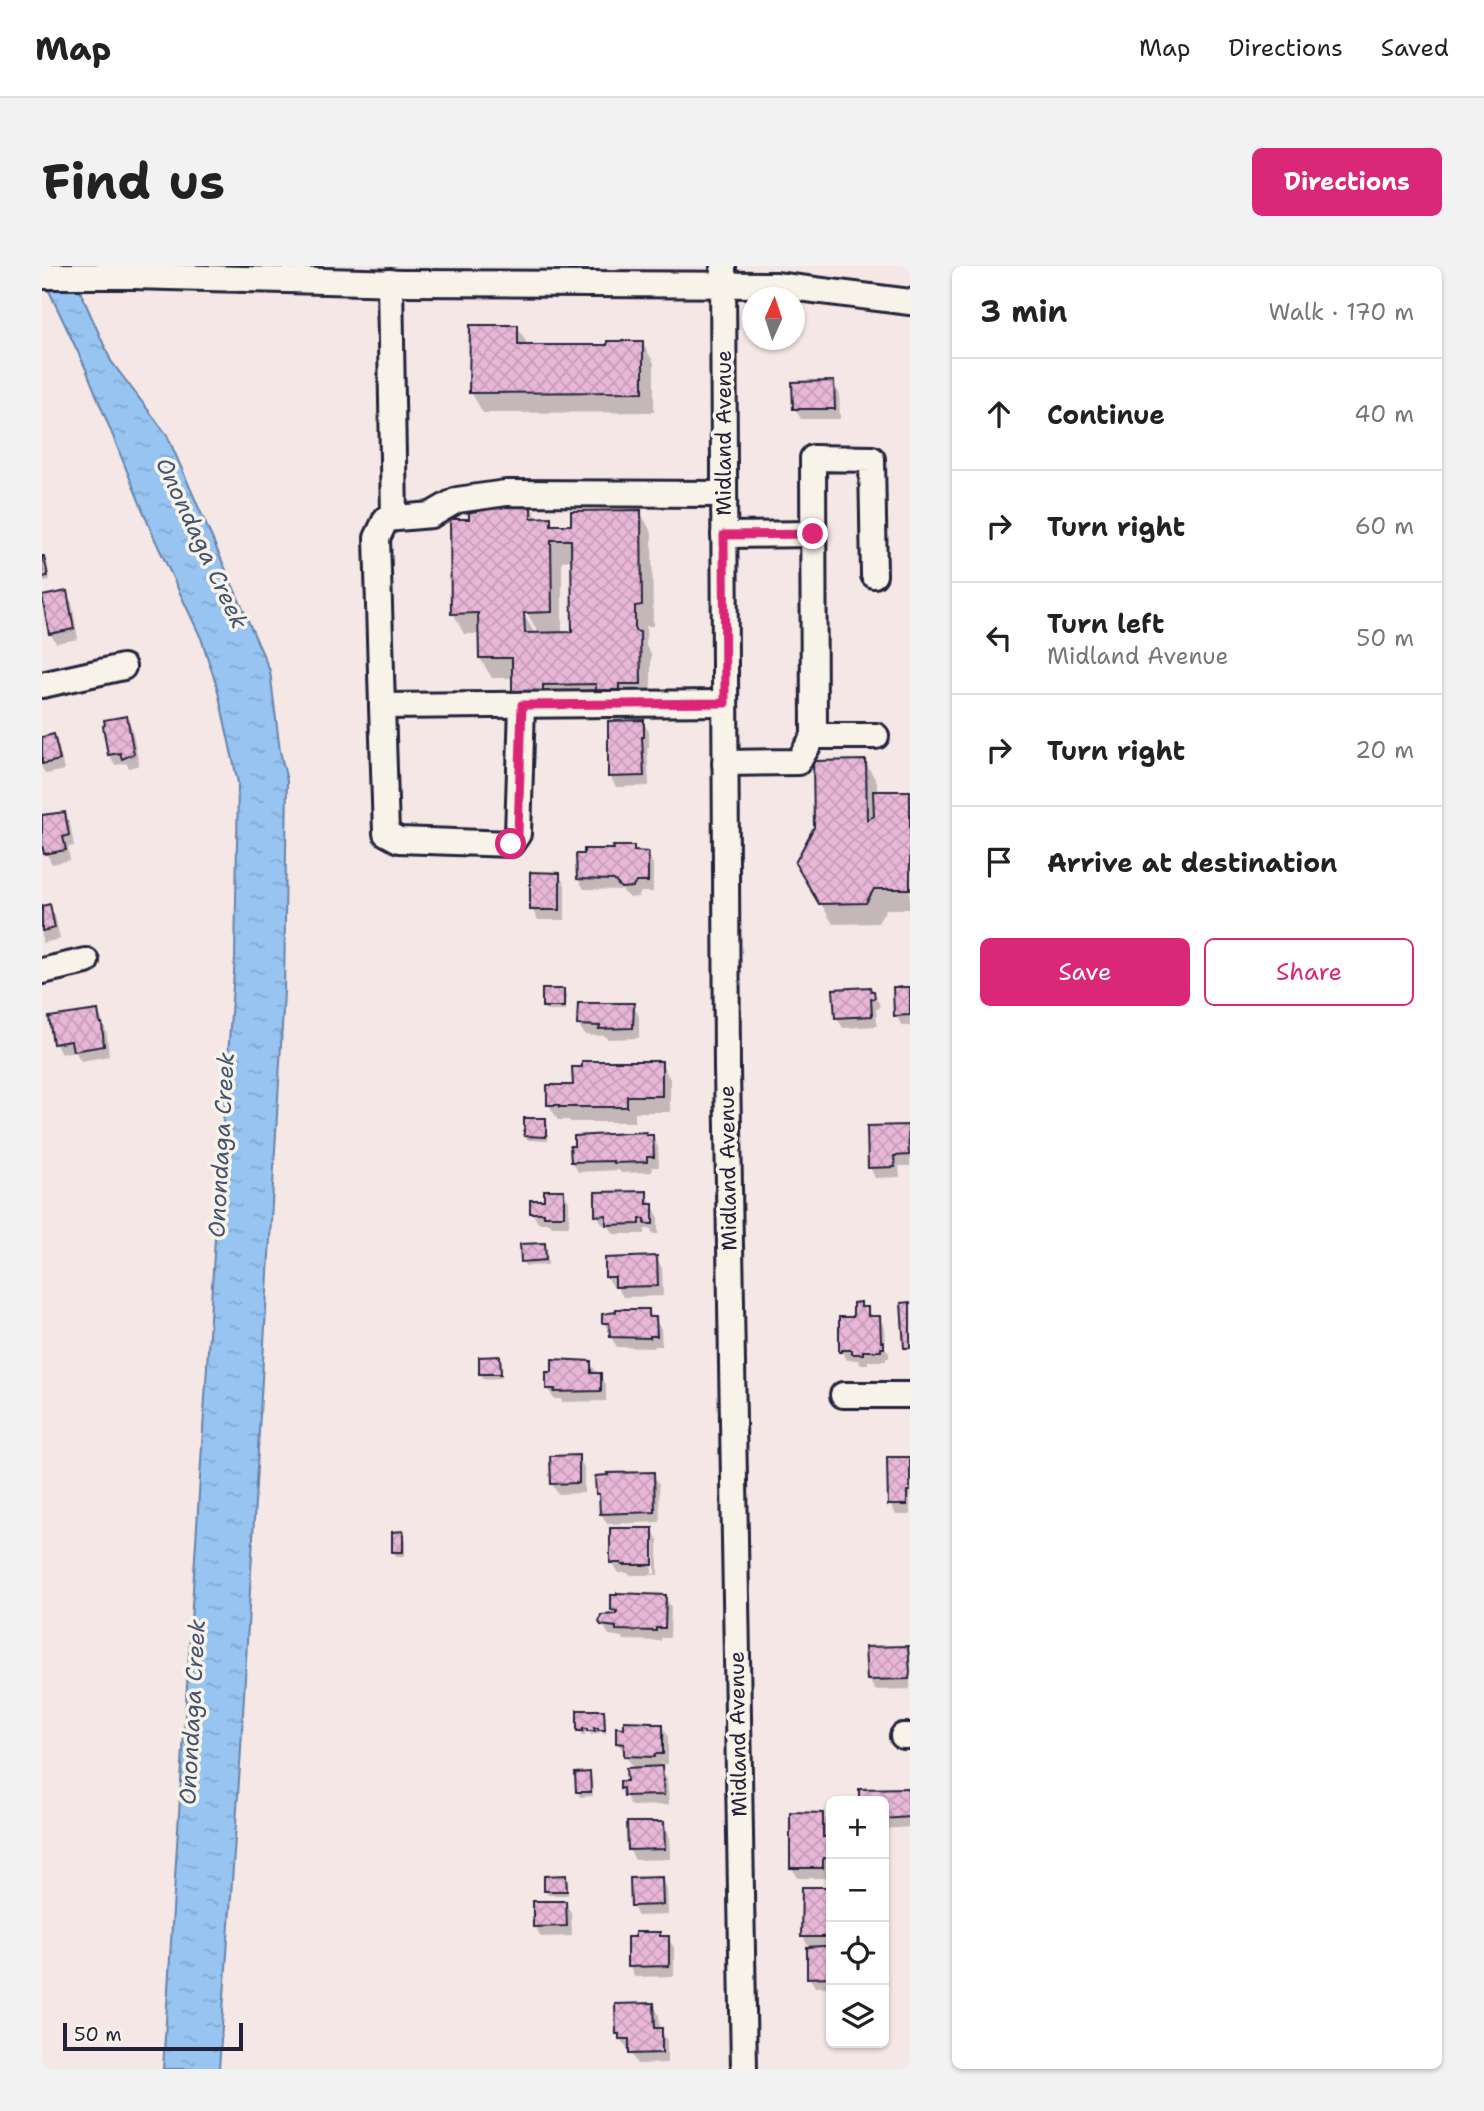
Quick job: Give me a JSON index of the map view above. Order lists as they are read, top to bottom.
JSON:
{
  "streets": {
    "street": ["Midland Avenue"]
  },
  "water": ["Onondaga Creek"],
  "scale_bar": "50 m",
  "north": "top",
  "page": {
    "header": "Map",
    "nav": ["Map", "Directions", "Saved"],
    "buttons": [
      "Directions",
      ["Save", "Share"]
    ],
    "title": "Find us",
    "heading": ["3 min", "Walk · 170 m"],
    "list": [
      ["Continue", "40 m"],
      ["Turn right", "60 m"],
      ["Turn left", "Midland Avenue", "50 m"],
      ["Turn right", "20 m"],
      "Arrive at destination"
    ],
    "map_buttons": ["+", "−"],
    "scale": "50 m"
  }
}
